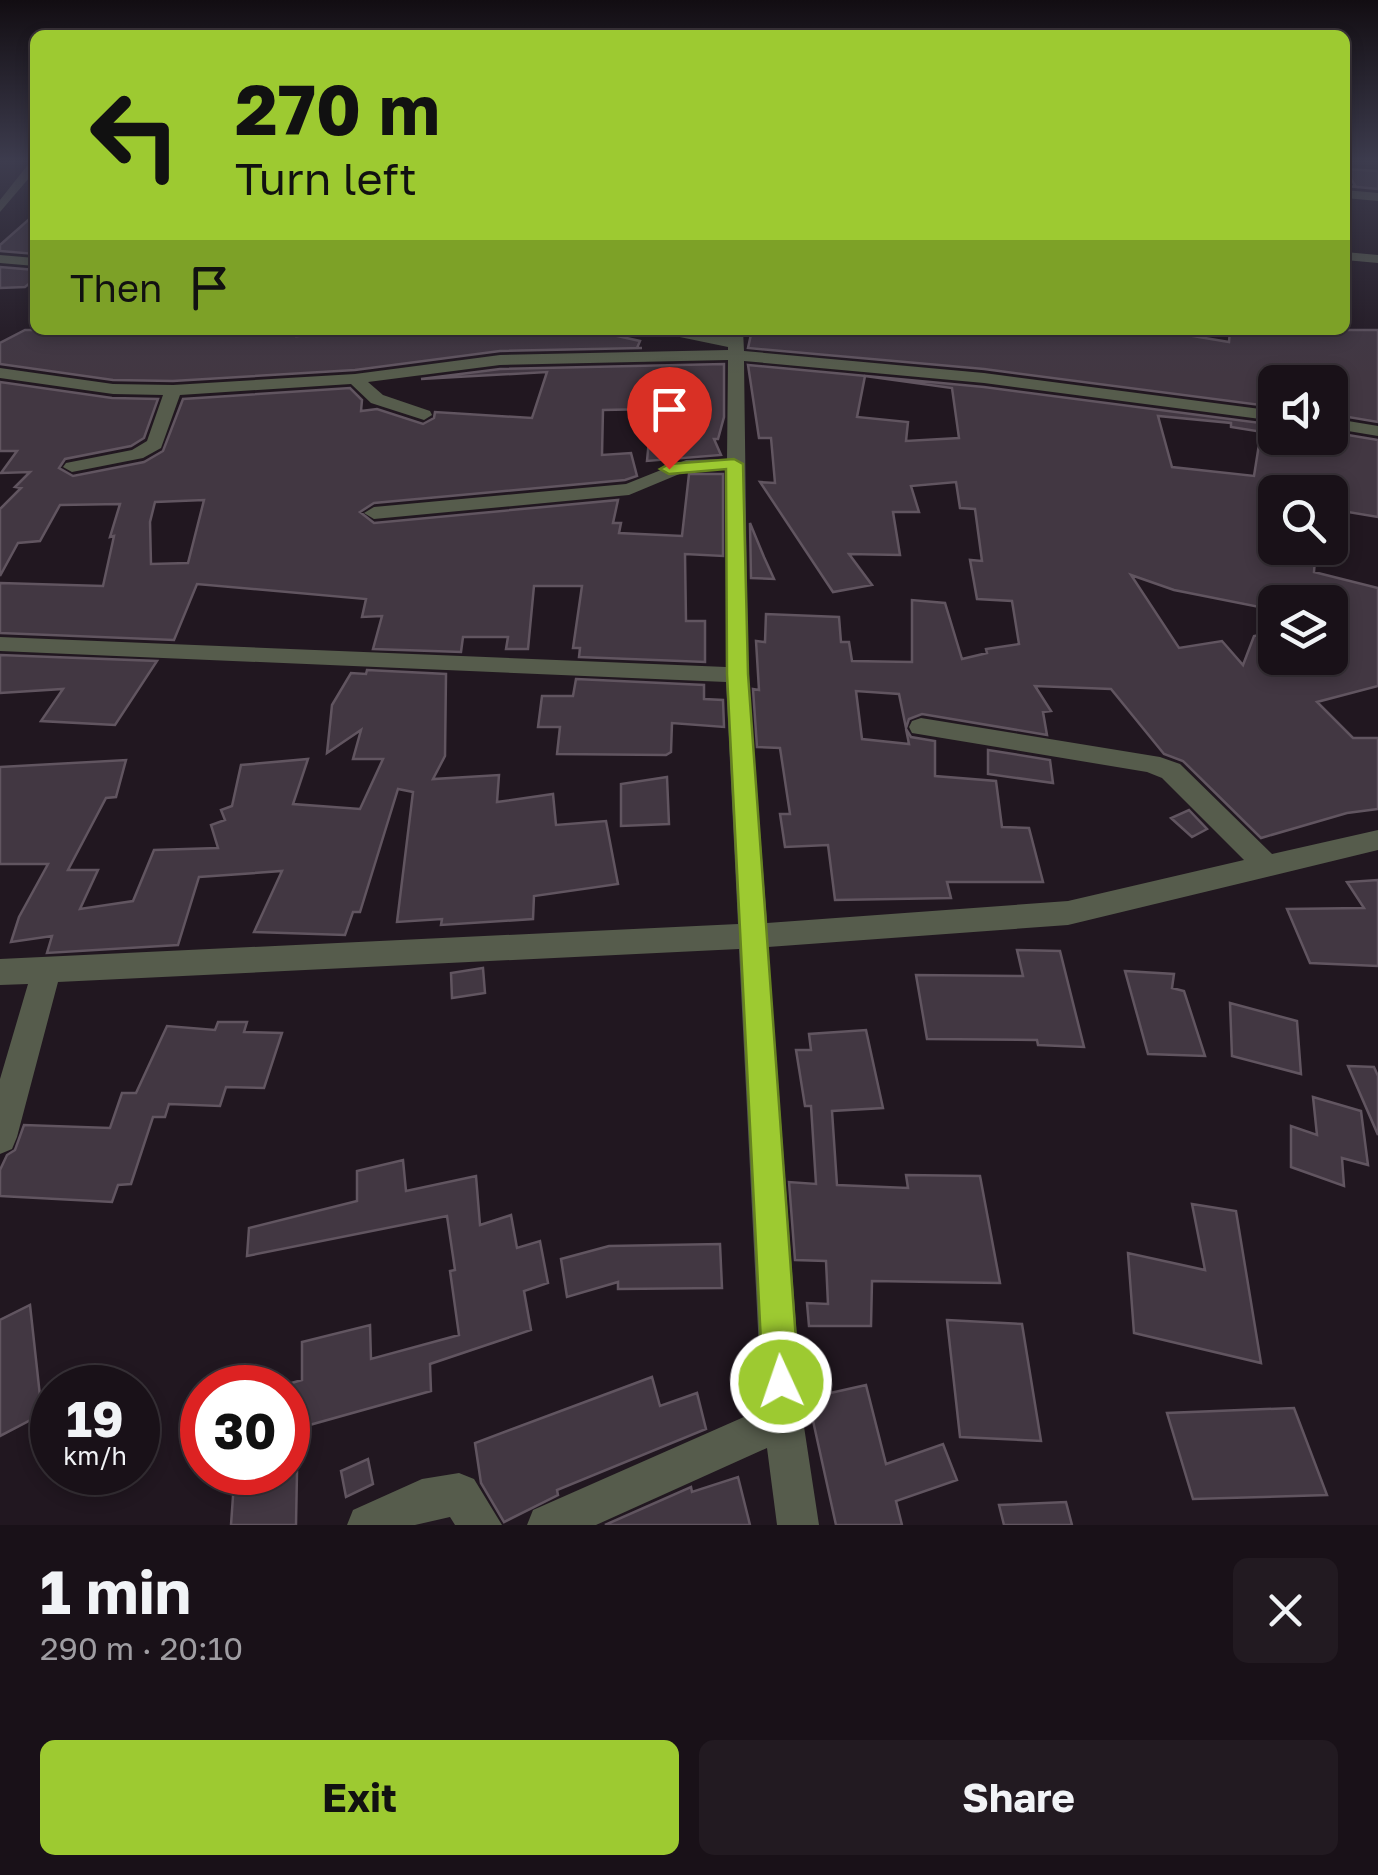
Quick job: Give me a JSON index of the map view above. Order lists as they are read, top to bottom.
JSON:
{
  "page": {
    "turn": ["270 m", "Turn left"],
    "then": "Then",
    "speed": "19 km/h",
    "limit": "30",
    "heading": ["1 min", "290 m · 20:10"],
    "buttons": ["Exit", "Share"]
  }
}
